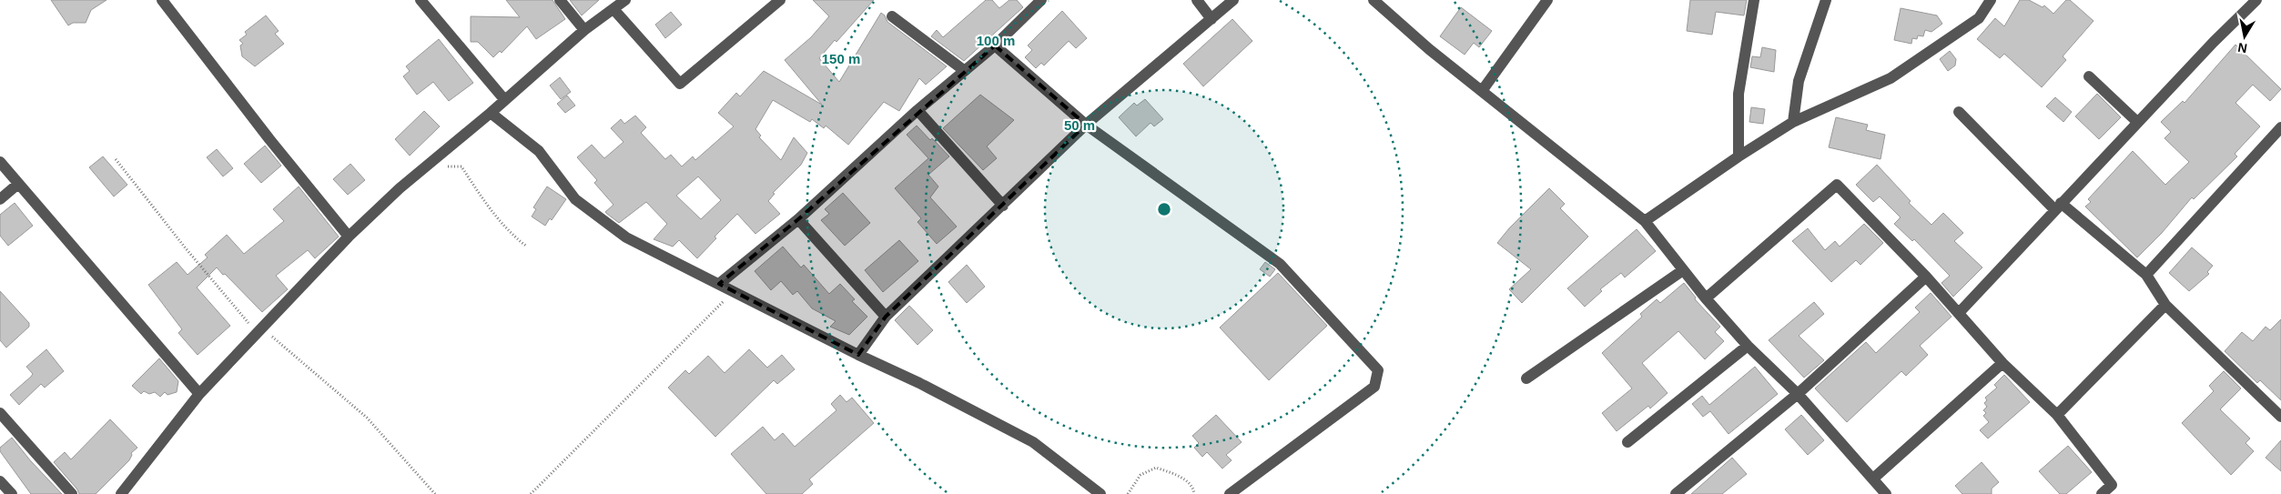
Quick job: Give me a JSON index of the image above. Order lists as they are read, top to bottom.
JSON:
{
  "north": "bottom",
  "rings": ["100 m", "150 m", "50 m"]
}
